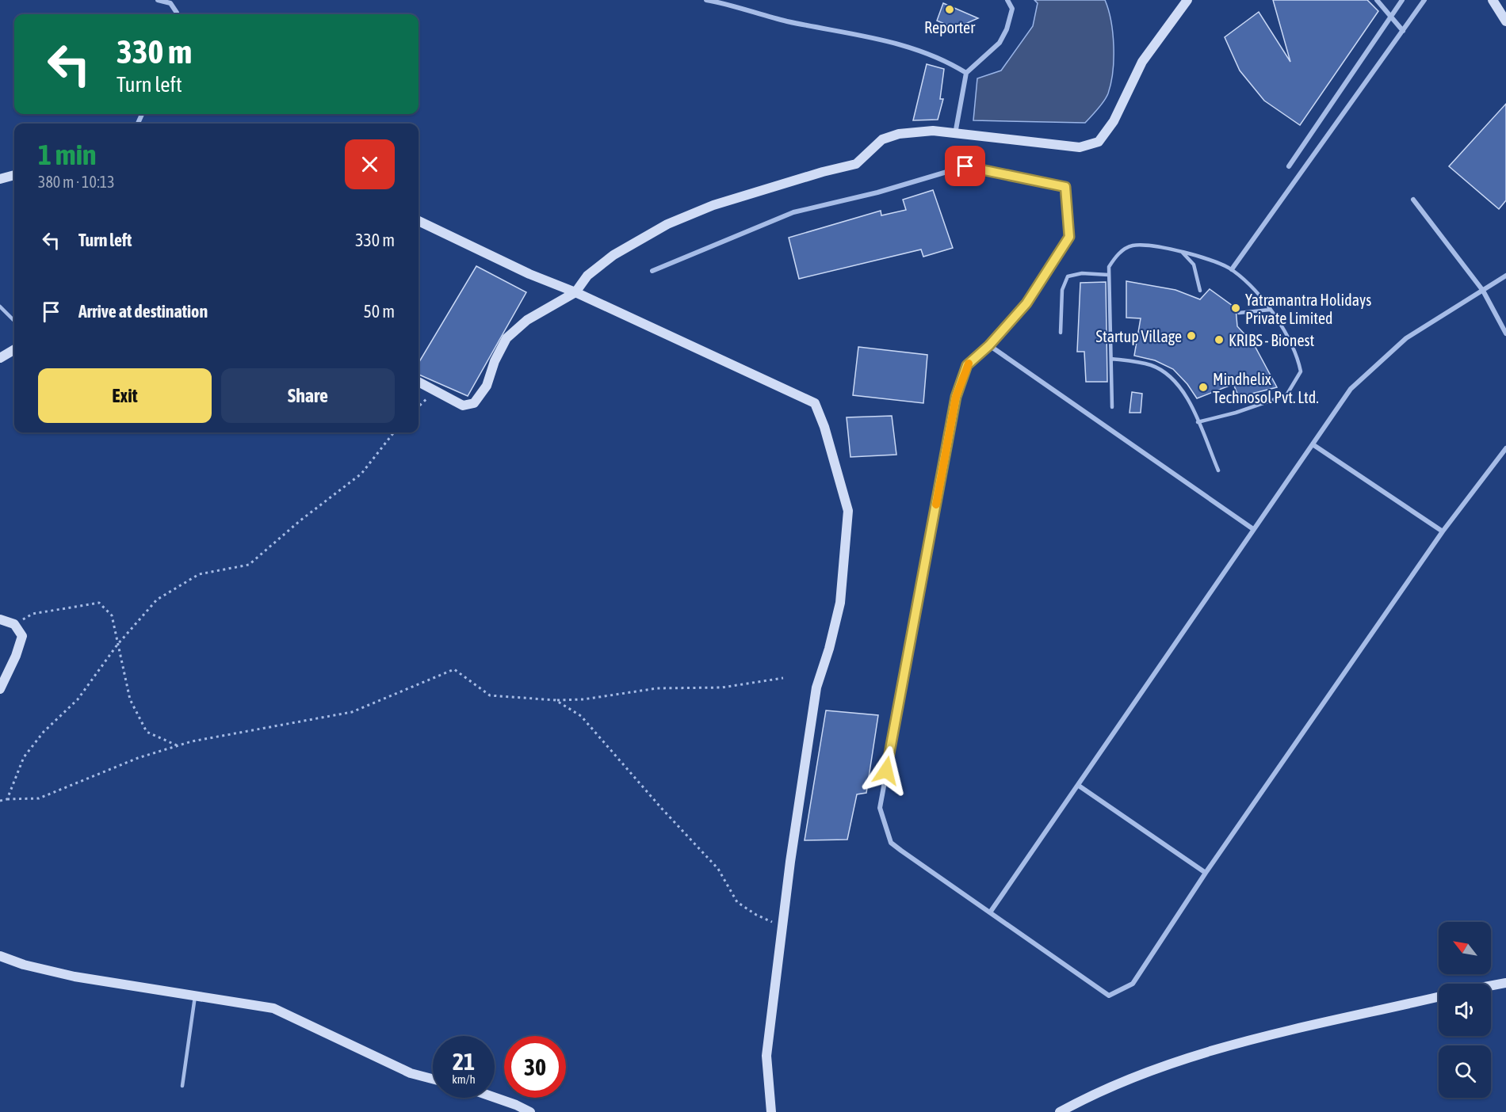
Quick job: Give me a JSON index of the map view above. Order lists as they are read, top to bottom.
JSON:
{
  "places": [
    "Reporter",
    "Yatramantra Holidays Private Limited",
    "Startup Village",
    "KRIBS - Bionest",
    "Mindhelix Technosol Pvt. Ltd."
  ],
  "north": "top left",
  "page": {
    "turn": ["330 m", "Turn left"],
    "heading": ["1 min", "380 m · 10:13"],
    "list": [
      {
        "name": "Turn left",
        "value": "330 m"
      },
      {
        "name": "Arrive at destination",
        "value": "50 m"
      }
    ],
    "buttons": ["Exit", "Share"],
    "speed": "21 km/h",
    "limit": "30"
  }
}
